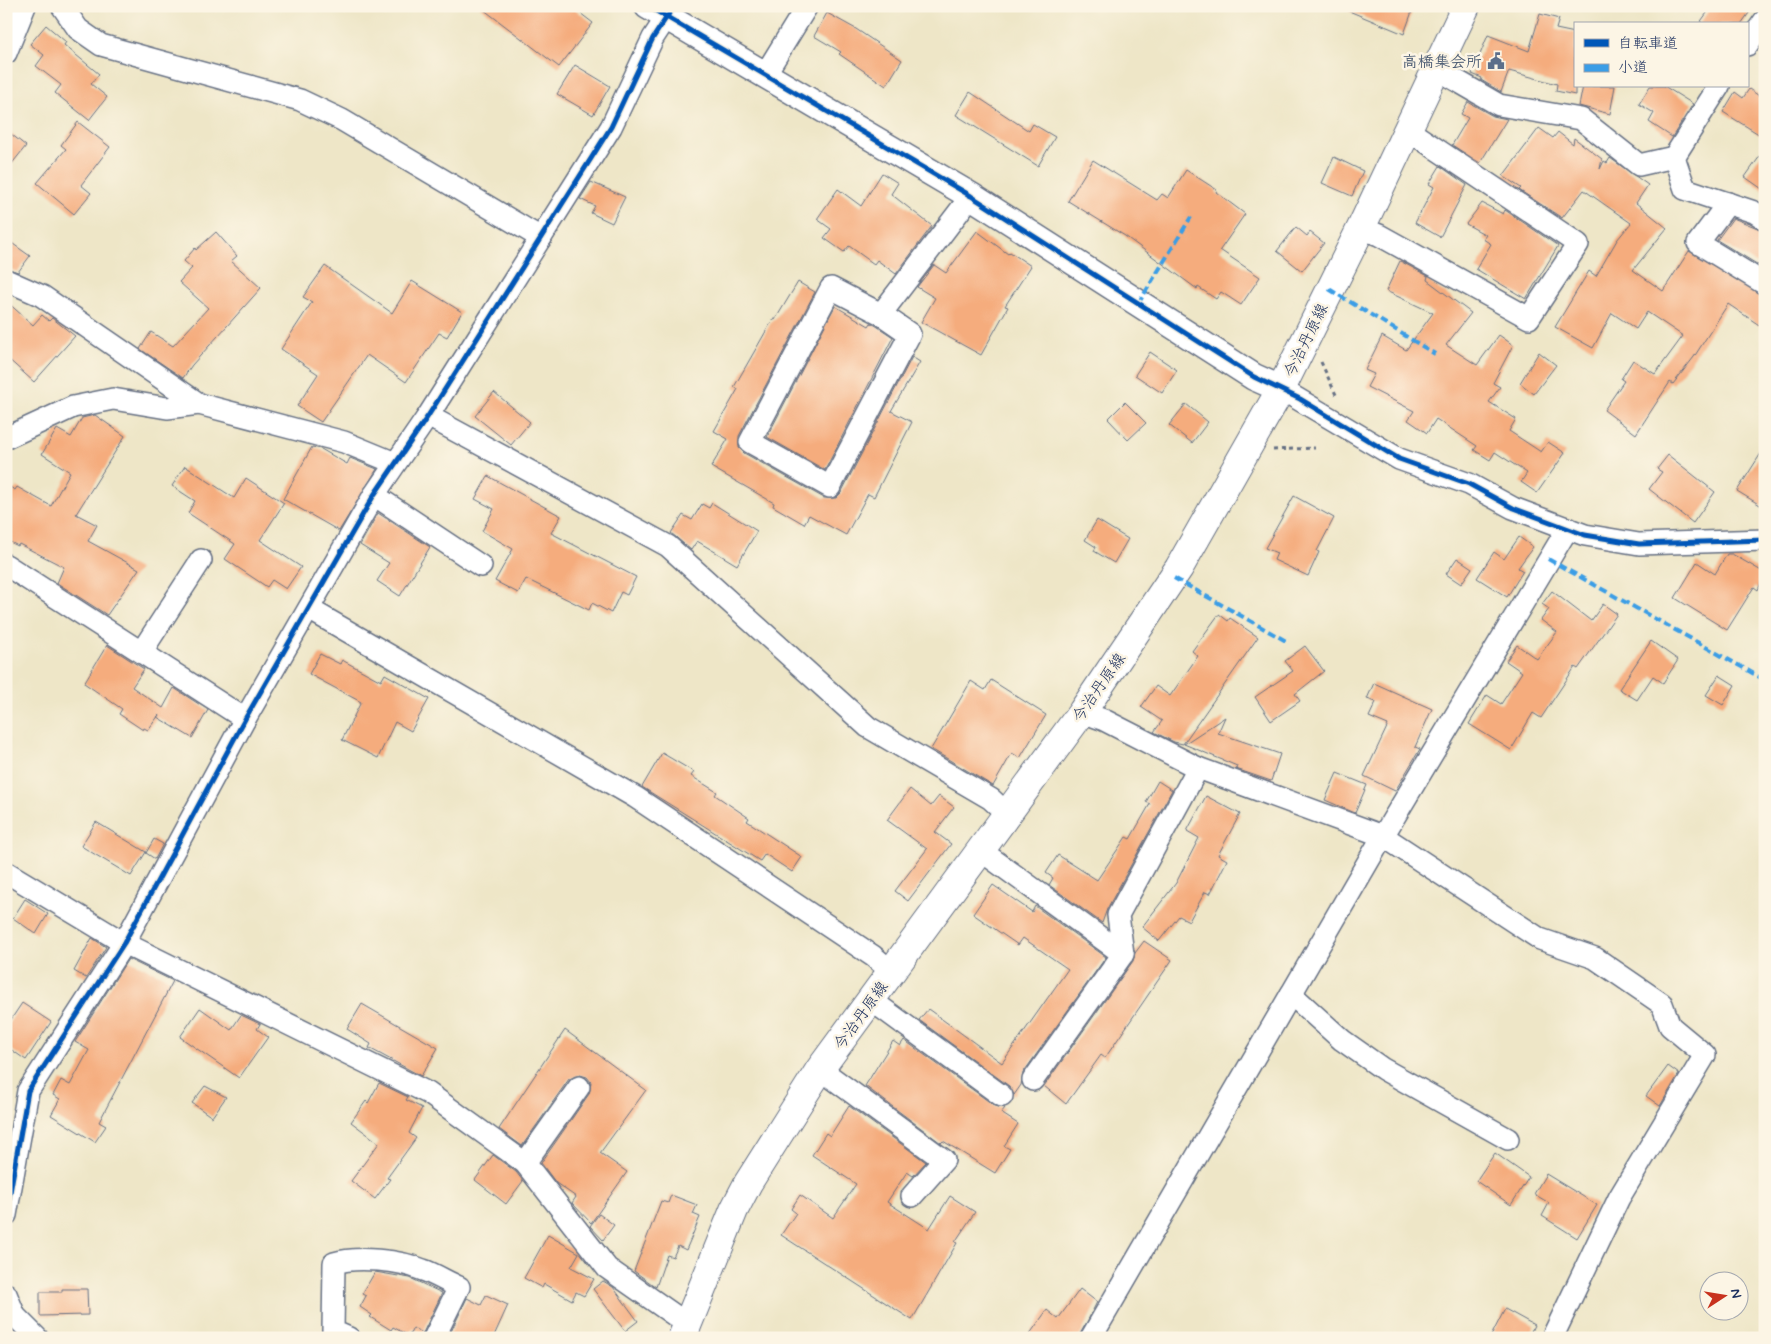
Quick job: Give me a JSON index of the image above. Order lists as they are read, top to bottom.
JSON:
{
  "streets": {
    "main road": ["今治丹原線"]
  },
  "places": {
    "public building": ["高橋集会所"]
  },
  "legend": ["自転車道", "小道"],
  "north": "right"
}
